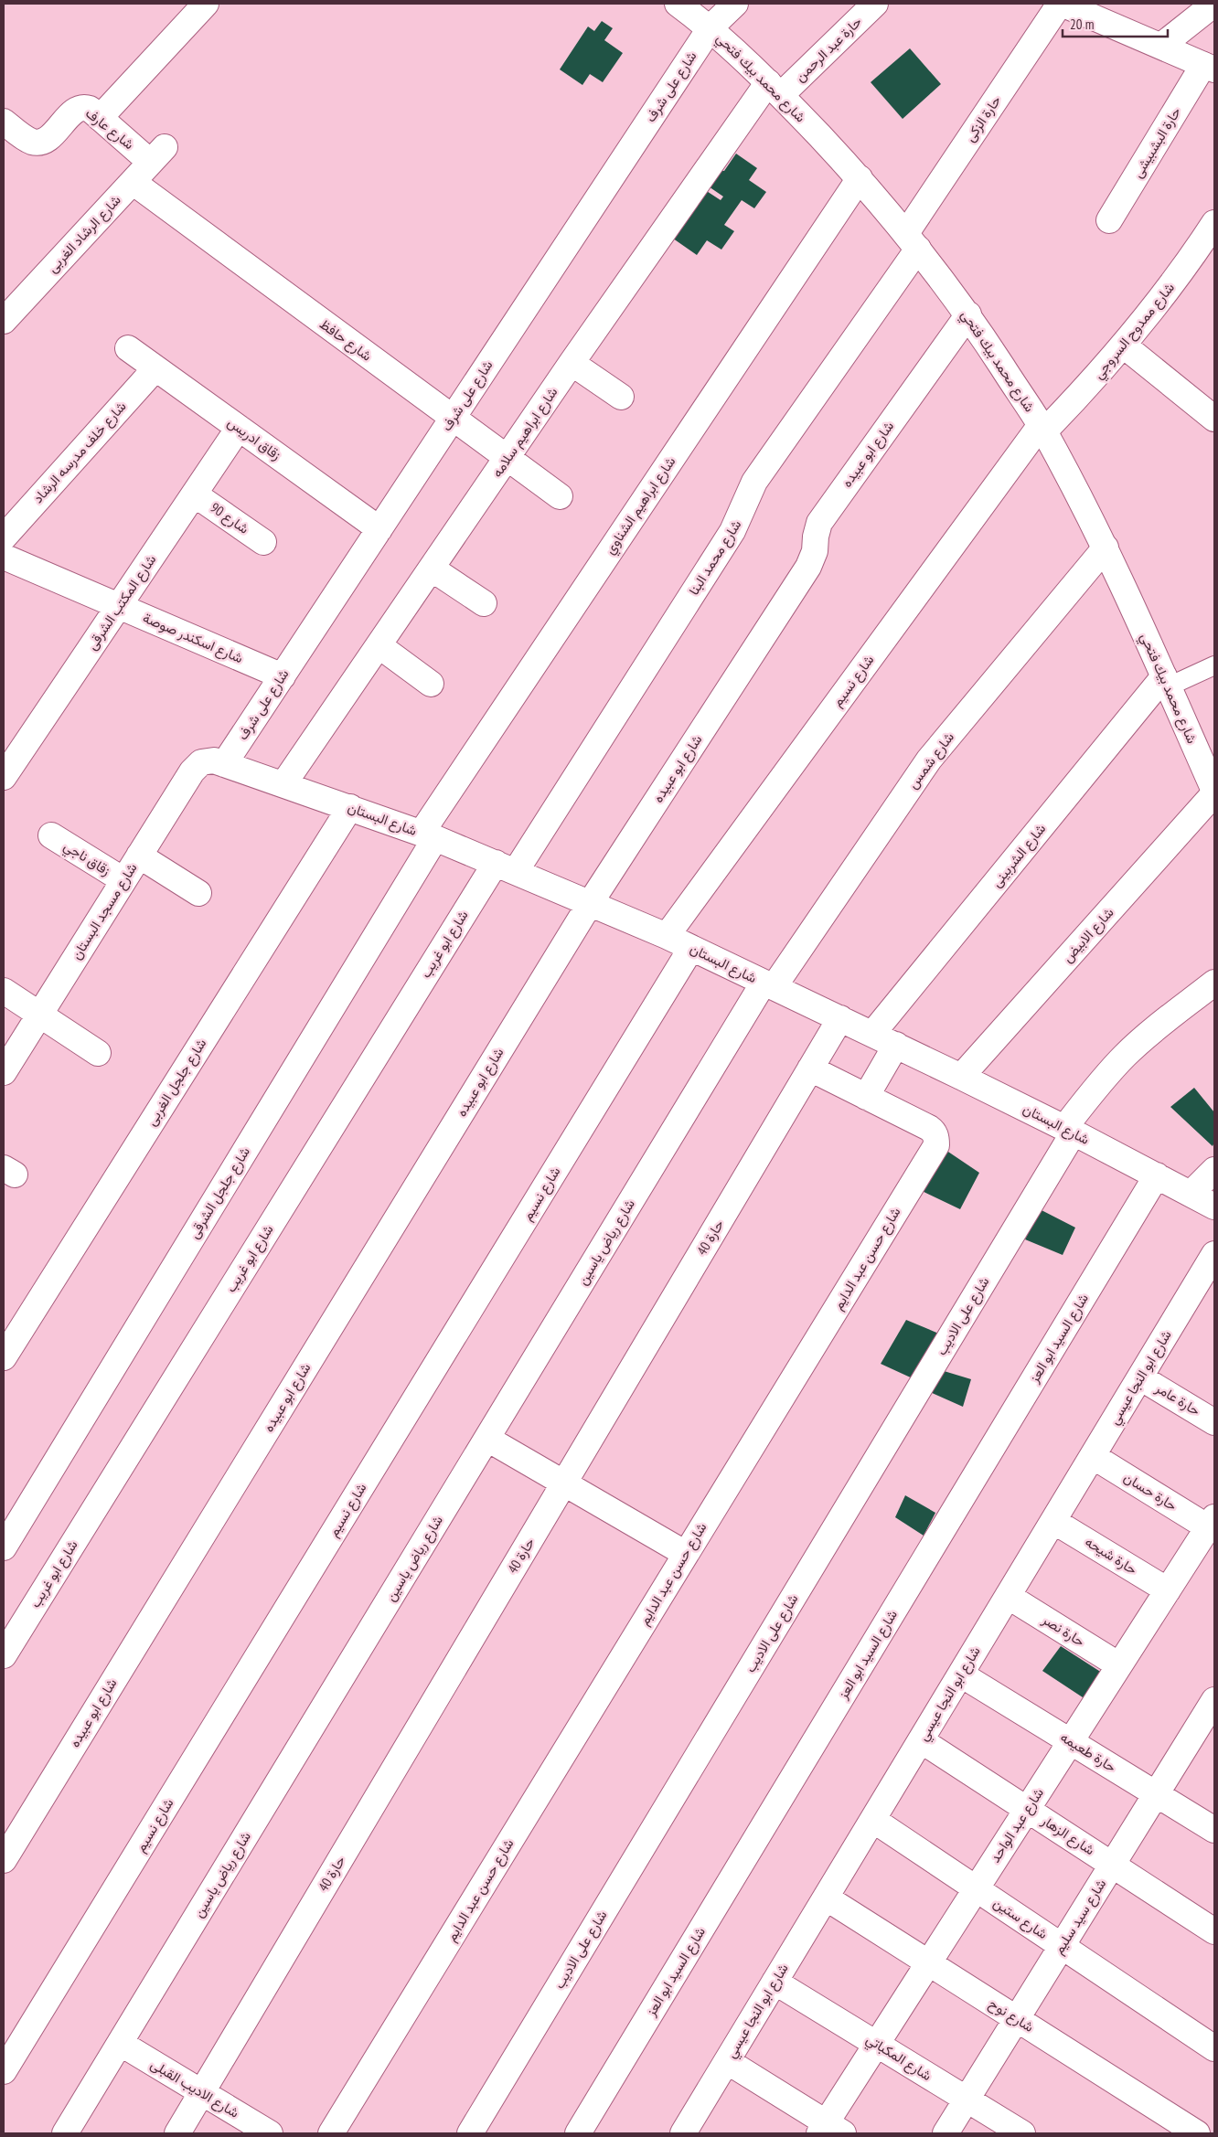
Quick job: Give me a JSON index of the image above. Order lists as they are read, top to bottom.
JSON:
{
  "streets": {
    "street": [
      "حارة عبد الرحمن",
      "شارع محمد بيك فتحي",
      "شارع على شرف",
      "حارة الزكى",
      "شارع عارف",
      "حارة البشبيشى",
      "شارع الرشاد الغربى",
      "شارع ممدوح السروجي",
      "شارع حافظ",
      "شارع ابراهيم سلامه",
      "زقاق ادريس",
      "شارع خلف مدرسه الرشاد",
      "شارع ابو عبيده",
      "شارع ابراهيم الشناوي",
      "شارع 90",
      "شارع محمد البنا",
      "شارع المكتب الشرقى",
      "شارع اسكندر صوصة",
      "شارع نسيم",
      "شارع شمس",
      "شارع البستان",
      "شارع الشربينى",
      "زقاق ناجي",
      "شارع مسجد البستان",
      "شارع الابيض",
      "شارع ابو غريب",
      "شارع جلجل الغربى",
      "شارع جلجل الشرقى",
      "حارة 40",
      "شارع رياض ياسين",
      "شارع حسن عبد الدايم",
      "شارع على الاديب",
      "شارع السيد ابو العز",
      "شارع ابو النجا عيسي",
      "حارة عامر",
      "حارة حسان",
      "حارة شيحه",
      "حارة نصر",
      "حارة طعيمه",
      "شارع عبد الواحد",
      "شارع الزهار",
      "شارع سيد سليم",
      "شارع ستين",
      "شارع نوح",
      "شارع المكباتي",
      "شارع الاديب القبلى"
    ]
  },
  "crossings": [
    ["حارة عبد الرحمن", "شارع محمد بيك فتحي"],
    ["حارة عبد الرحمن", "شارع ابراهيم سلامه"],
    ["شارع محمد بيك فتحي", "شارع على شرف"],
    ["شارع محمد بيك فتحي", "حارة الزكى"],
    ["شارع محمد بيك فتحي", "شارع ممدوح السروجي"],
    ["شارع محمد بيك فتحي", "شارع ابراهيم سلامه"],
    ["شارع محمد بيك فتحي", "شارع ابو عبيده"],
    ["شارع محمد بيك فتحي", "شارع ابراهيم الشناوي"],
    ["شارع محمد بيك فتحي", "شارع محمد البنا"],
    ["شارع محمد بيك فتحي", "شارع نسيم"],
    ["شارع محمد بيك فتحي", "شارع شمس"],
    ["شارع محمد بيك فتحي", "شارع الشربينى"],
    ["شارع محمد بيك فتحي", "شارع الابيض"],
    ["شارع على شرف", "شارع حافظ"],
    ["شارع على شرف", "زقاق ادريس"],
    ["شارع على شرف", "شارع اسكندر صوصة"],
    ["شارع على شرف", "شارع البستان"],
    ["شارع على شرف", "شارع مسجد البستان"],
    ["حارة الزكى", "شارع محمد البنا"],
    ["شارع عارف", "شارع الرشاد الغربى"],
    ["شارع الرشاد الغربى", "شارع حافظ"],
    ["شارع ممدوح السروجي", "شارع نسيم"],
    ["شارع حافظ", "شارع ابراهيم سلامه"],
    ["شارع ابراهيم سلامه", "شارع البستان"],
    ["زقاق ادريس", "شارع خلف مدرسه الرشاد"],
    ["زقاق ادريس", "شارع المكتب الشرقى"],
    ["شارع ابو عبيده", "شارع البستان"],
    ["شارع ابراهيم الشناوي", "شارع البستان"],
    ["شارع ابراهيم الشناوي", "شارع جلجل الشرقى"],
    ["شارع 90", "شارع المكتب الشرقى"],
    ["شارع محمد البنا", "شارع البستان"],
    ["شارع محمد البنا", "شارع ابو غريب"],
    ["شارع المكتب الشرقى", "شارع اسكندر صوصة"],
    ["شارع نسيم", "شارع البستان"],
    ["شارع شمس", "شارع البستان"],
    ["شارع شمس", "شارع رياض ياسين"],
    ["شارع البستان", "شارع الشربينى"],
    ["شارع البستان", "شارع مسجد البستان"],
    ["شارع البستان", "شارع الابيض"],
    ["شارع البستان", "شارع ابو غريب"],
    ["شارع البستان", "شارع جلجل الغربى"],
    ["شارع البستان", "شارع جلجل الشرقى"],
    ["شارع البستان", "حارة 40"],
    ["شارع البستان", "شارع رياض ياسين"],
    ["شارع البستان", "شارع على الاديب"],
    ["شارع البستان", "شارع السيد ابو العز"],
    ["زقاق ناجي", "شارع مسجد البستان"],
    ["حارة 40", "شارع حسن عبد الدايم"],
    ["حارة 40", "شارع الاديب القبلى"],
    ["شارع رياض ياسين", "شارع الاديب القبلى"],
    ["شارع ابو النجا عيسي", "حارة عامر"],
    ["شارع ابو النجا عيسي", "حارة حسان"],
    ["شارع ابو النجا عيسي", "حارة شيحه"],
    ["شارع ابو النجا عيسي", "حارة نصر"],
    ["شارع ابو النجا عيسي", "حارة طعيمه"],
    ["شارع ابو النجا عيسي", "شارع الزهار"],
    ["شارع ابو النجا عيسي", "شارع ستين"],
    ["شارع ابو النجا عيسي", "شارع نوح"],
    ["شارع ابو النجا عيسي", "شارع المكباتي"],
    ["حارة حسان", "شارع عبد الواحد"],
    ["حارة شيحه", "شارع عبد الواحد"],
    ["حارة نصر", "شارع عبد الواحد"],
    ["حارة طعيمه", "شارع عبد الواحد"],
    ["حارة طعيمه", "شارع سيد سليم"],
    ["شارع عبد الواحد", "شارع الزهار"],
    ["شارع عبد الواحد", "شارع ستين"],
    ["شارع عبد الواحد", "شارع نوح"],
    ["شارع عبد الواحد", "شارع المكباتي"],
    ["شارع الزهار", "شارع سيد سليم"],
    ["شارع سيد سليم", "شارع ستين"],
    ["شارع سيد سليم", "شارع نوح"],
    ["شارع سيد سليم", "شارع المكباتي"]
  ],
  "scale_bar": "20 m"
}
